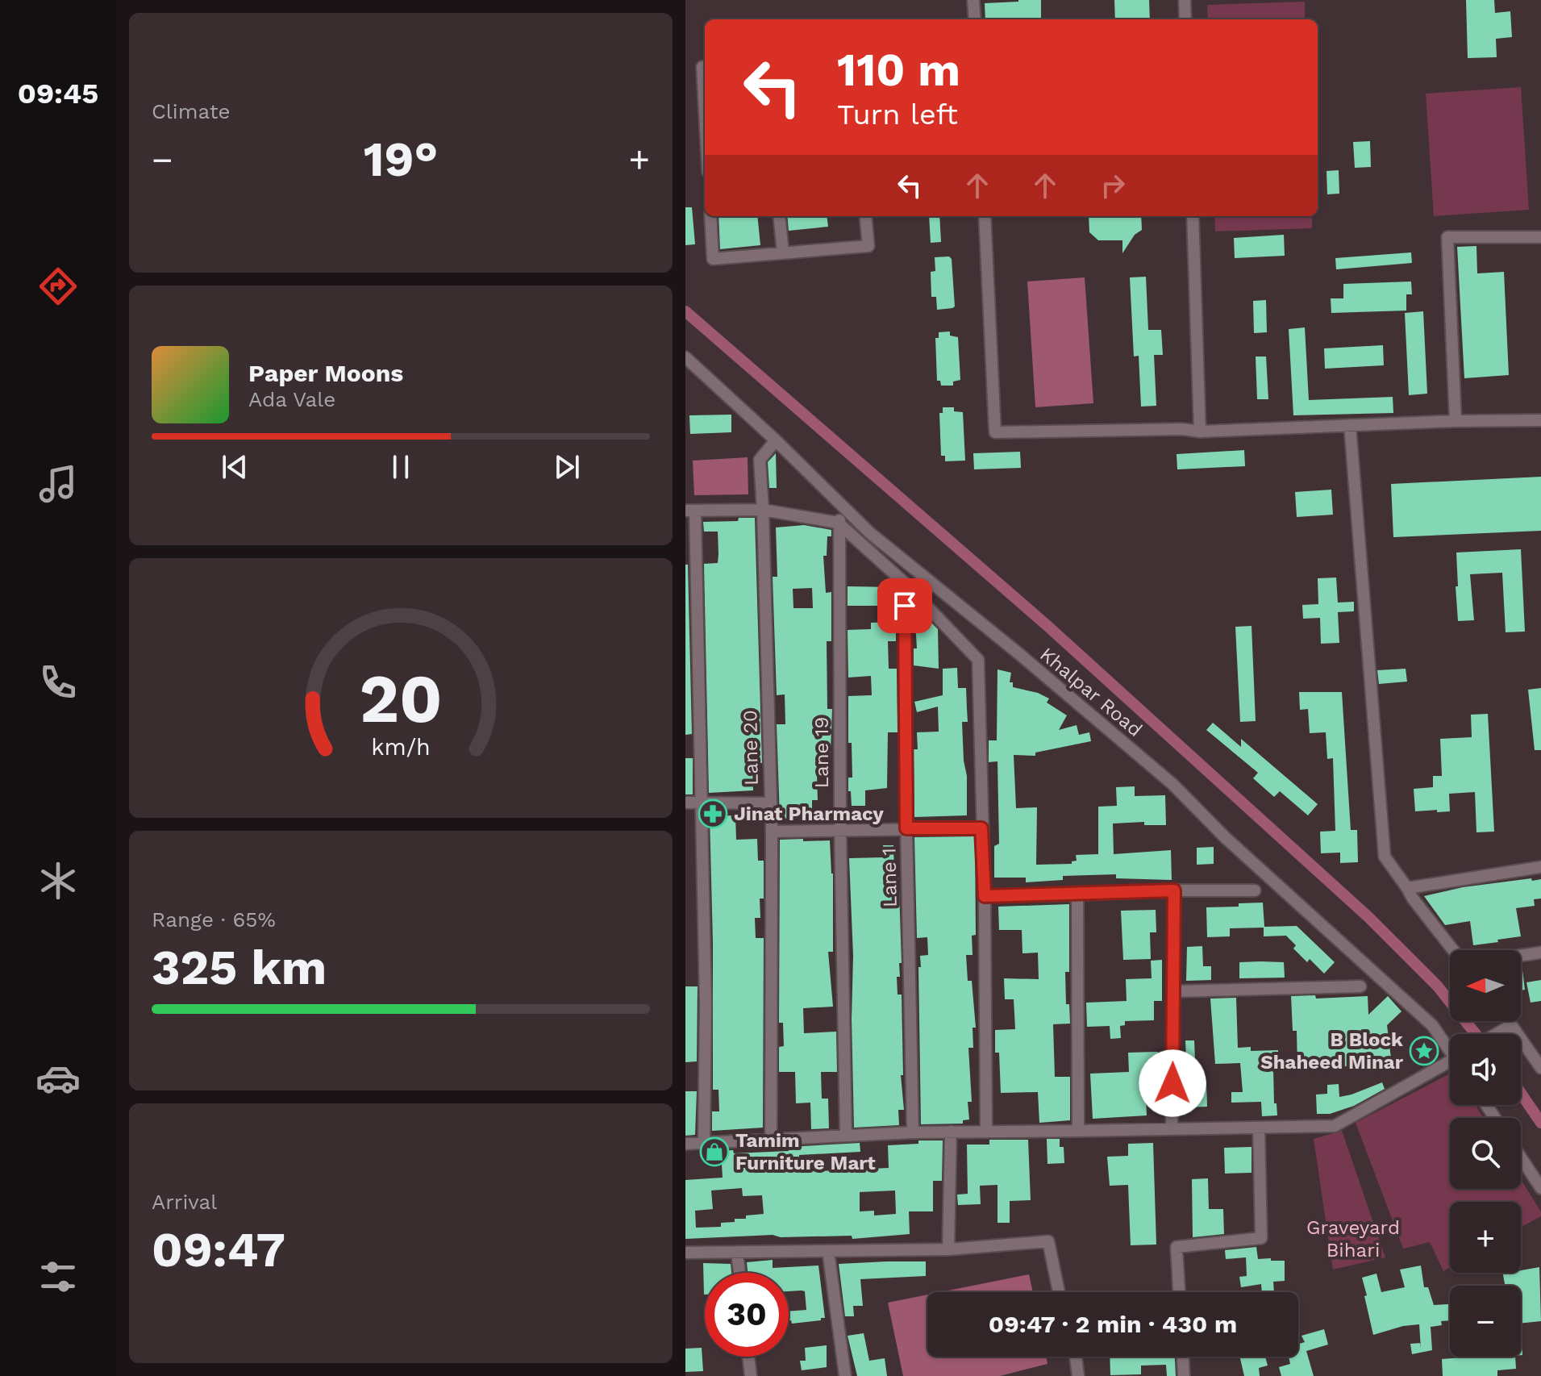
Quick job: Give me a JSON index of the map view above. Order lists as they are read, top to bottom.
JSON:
{
  "streets": {
    "street": [
      "Khalpar Road",
      "Lane 20",
      "Lane 19",
      "Lane 1"
    ]
  },
  "crossings": [
    ["Khalpar Road", "Lane 20"]
  ],
  "parks": ["Graveyard Bihari"],
  "places": {
    "pharmacy": ["Jinat Pharmacy"],
    "place": ["B Block Shaheed Minar"],
    "shop": ["Tamim Furniture Mart"]
  },
  "north": "left",
  "page": {
    "tabs": "09:45",
    "tile": [
      "Climate",
      ["Range · 65%", "325 km"],
      ["Arrival", "09:47"]
    ],
    "turn": ["110 m", "Turn left"],
    "heat": ["−", "19°", "+"],
    "song": ["Paper Moons", "Ada Vale"],
    "map_buttons": ["+", "−"],
    "limit": "30",
    "trip": "09:47 · 2 min · 430 m",
    "gauge": ["20", "km/h"]
  }
}
